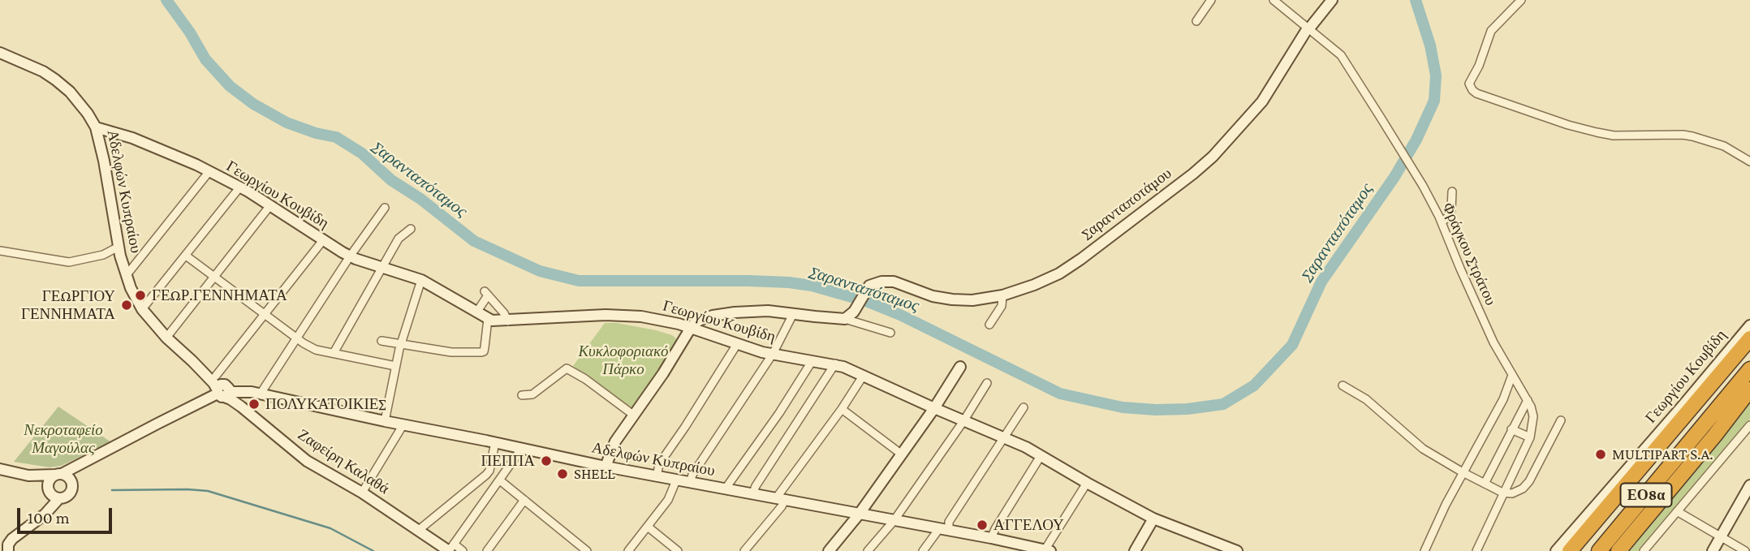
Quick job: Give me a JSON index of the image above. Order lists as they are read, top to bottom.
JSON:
{
  "streets": {
    "highway": ["ΕΟ8α"],
    "street": [
      "Αδελφών Κυπραίου",
      "Γεωργίου Κουβίδη",
      "Σαρανταποτάμου",
      "Φράγκου Στράτου",
      "Ζαφείρη Καλαθά"
    ]
  },
  "crossings": [
    ["Αδελφών Κυπραίου", "Γεωργίου Κουβίδη"],
    ["Αδελφών Κυπραίου", "Ζαφείρη Καλαθά"],
    ["Σαρανταποτάμου", "Φράγκου Στράτου"]
  ],
  "water": ["Σαρανταπόταμος"],
  "parks": ["Κυκλοφοριακό Πάρκο", "Νεκροταφείο Μαγούλας"],
  "places": [
    "ΓΕΩΡ.ΓΕΝΝΗΜΑΤΑ",
    "ΓΕΩΡΓΙΟΥ ΓΕΝΝΗΜΑΤΑ",
    "ΠΟΛΥΚΑΤΟΙΚΙΕΣ",
    "MULTIPART S.A.",
    "ΠΕΠΠΑ",
    "SHELL",
    "ΑΓΓΕΛΟΥ"
  ],
  "scale_bar": "100 m"
}
